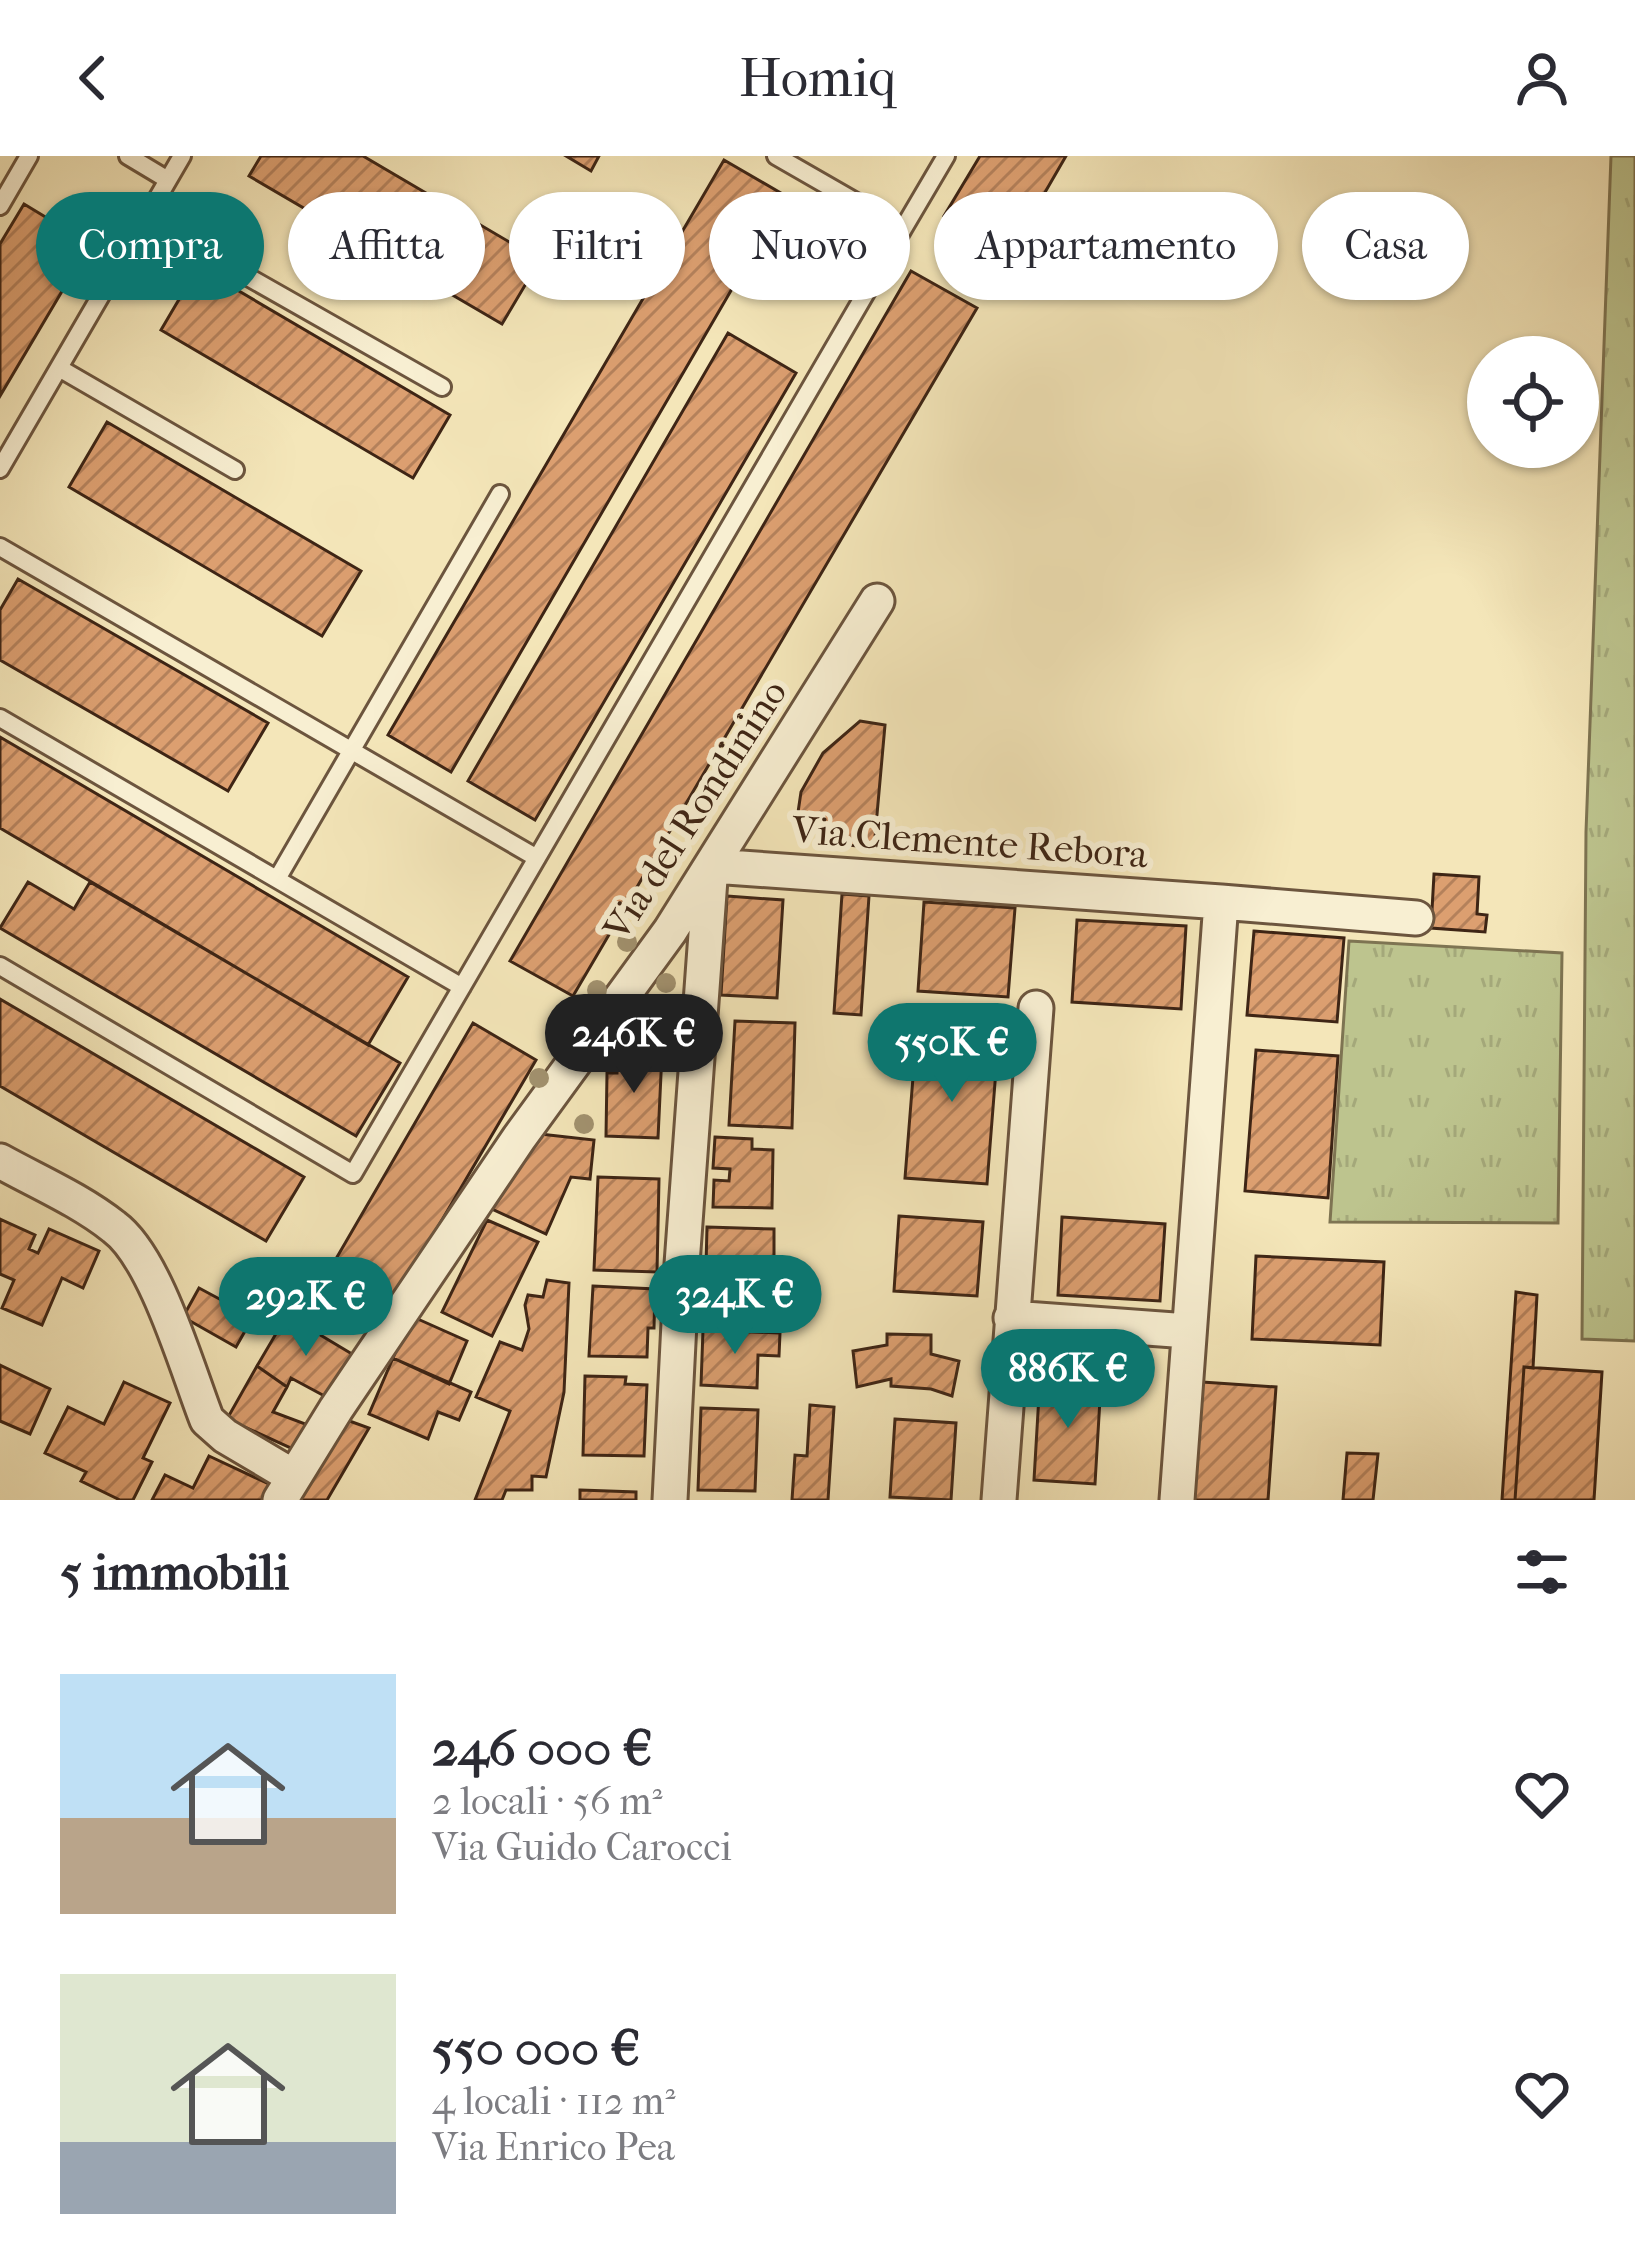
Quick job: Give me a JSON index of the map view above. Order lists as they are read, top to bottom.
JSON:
{
  "streets": {
    "street": ["Via del Rondinino", "Via Clemente Rebora"]
  },
  "crossings": [
    ["Via del Rondinino", "Via Clemente Rebora"]
  ],
  "page": {
    "header": "Homiq",
    "chip": [
      "Compra",
      "Affitta",
      "Filtri",
      "Nuovo",
      "Appartamento",
      "Casa"
    ],
    "price": [
      "246K €",
      "550K €",
      "324K €",
      "292K €",
      "886K €"
    ],
    "heading": "5 immobili",
    "list": [
      {
        "name": "246 000 €",
        "note": "2 locali · 56 m² · Via Guido Carocci"
      },
      {
        "name": "550 000 €",
        "note": "4 locali · 112 m² · Via Enrico Pea"
      }
    ]
  }
}
